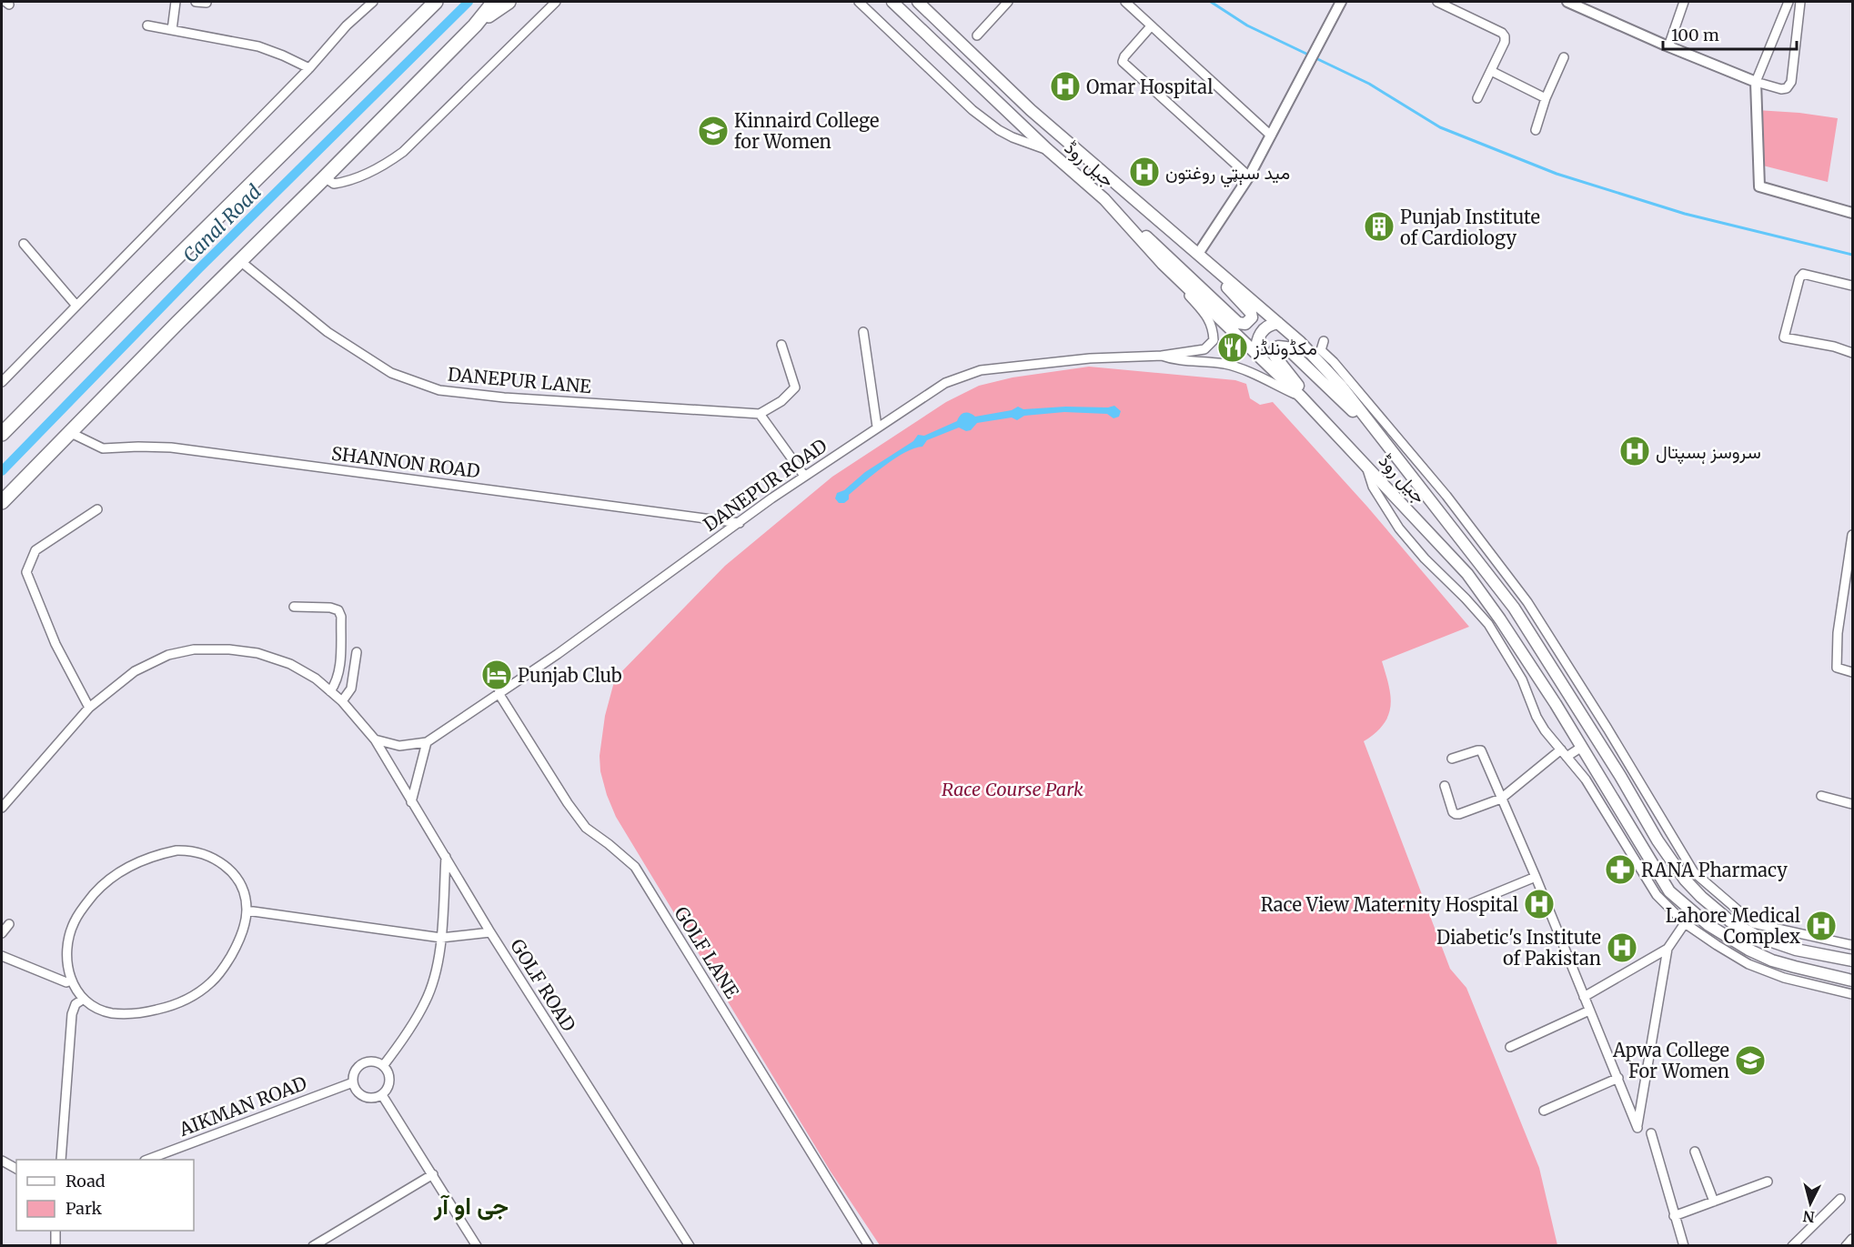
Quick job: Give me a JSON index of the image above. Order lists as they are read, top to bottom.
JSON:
{
  "streets": {
    "main road": ["جیل روڈ"],
    "street": [
      "DANEPUR LANE",
      "SHANNON ROAD",
      "DANEPUR ROAD",
      "GOLF LANE",
      "GOLF ROAD",
      "AIKMAN ROAD"
    ]
  },
  "crossings": [
    ["جیل روڈ", "DANEPUR ROAD"],
    ["SHANNON ROAD", "DANEPUR ROAD"],
    ["DANEPUR ROAD", "GOLF LANE"]
  ],
  "districts": ["جی او آر"],
  "water": ["Canal Road"],
  "parks": ["Race Course Park"],
  "places": {
    "hospital": [
      "Omar Hospital",
      "مید سېټي روغتون",
      "سروسز ہسپتال",
      "Race View Maternity Hospital",
      "Lahore Medical Complex",
      "Diabetic's Institute of Pakistan"
    ],
    "school or university": ["Kinnaird College for Women", "Apwa College For Women"],
    "building": ["Punjab Institute of Cardiology"],
    "restaurant": ["مکڈونلڈز"],
    "hotel": ["Punjab Club"],
    "pharmacy": ["RANA Pharmacy"]
  },
  "legend": ["Road", "Park"],
  "scale_bar": "100 m",
  "north": "bottom"
}
